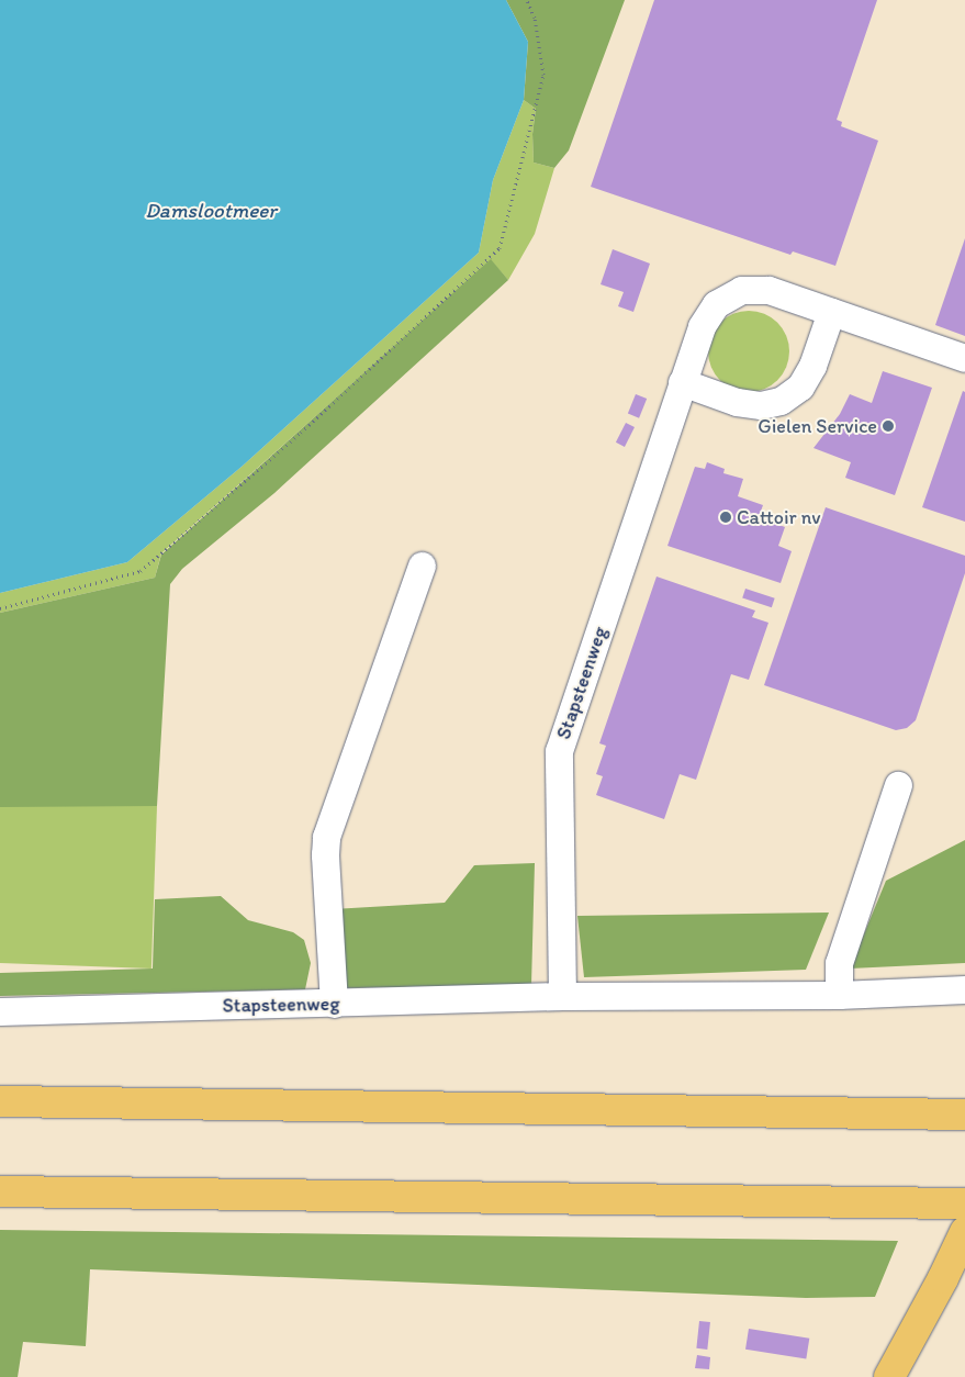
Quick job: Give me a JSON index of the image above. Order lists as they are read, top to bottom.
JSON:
{
  "streets": {
    "street": ["Stapsteenweg"]
  },
  "water": ["Damslootmeer"],
  "places": ["Gielen Service", "Cattoir nv"]
}
